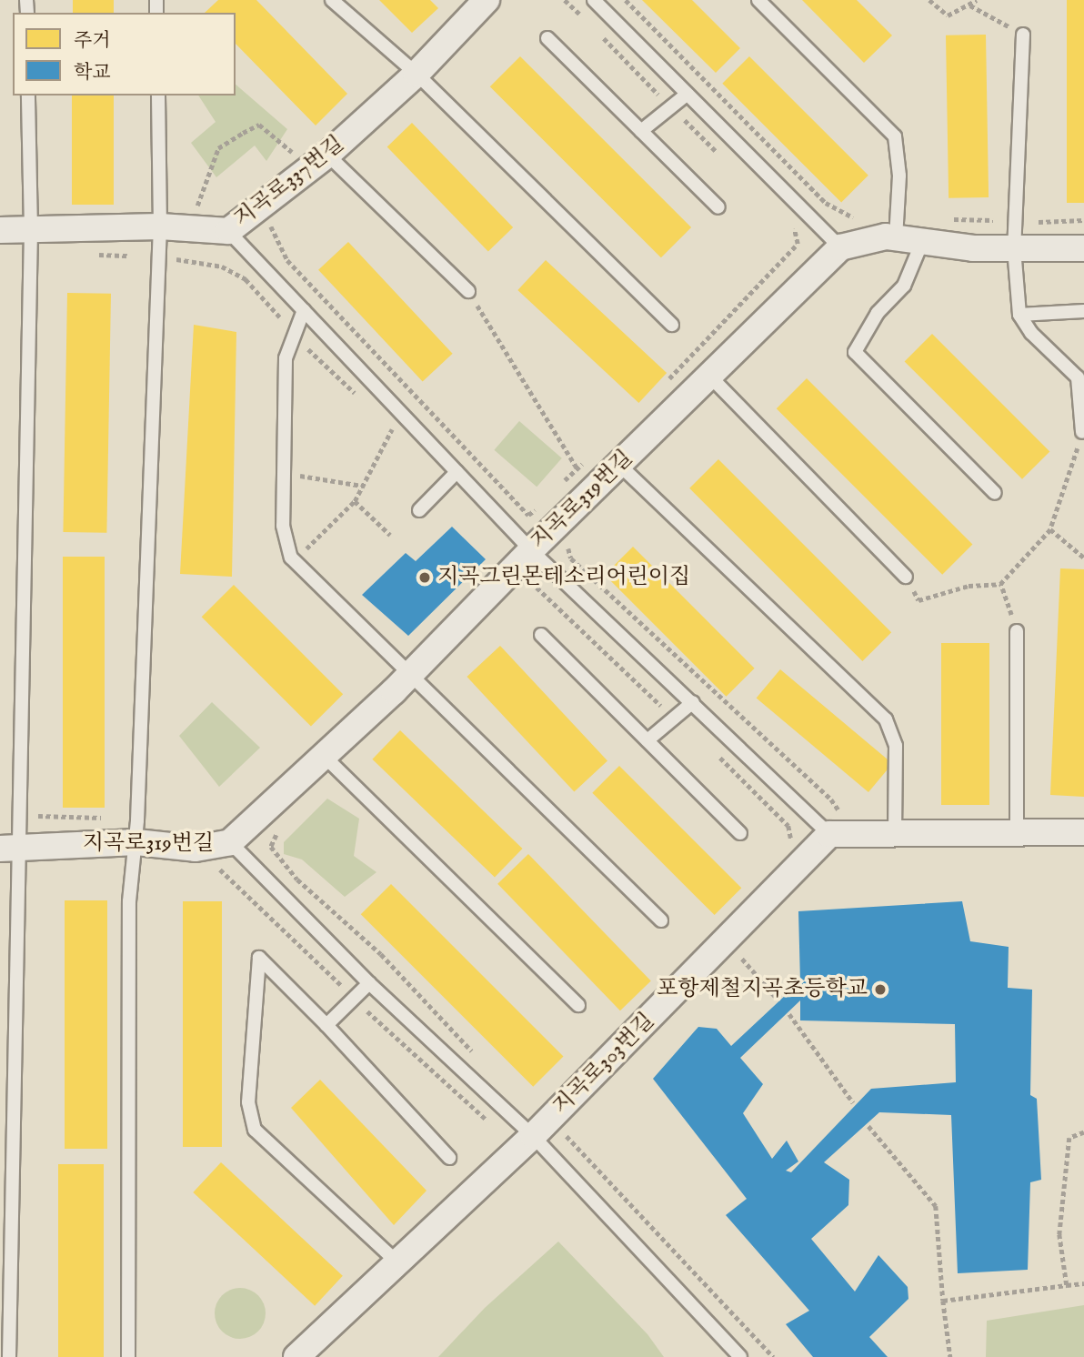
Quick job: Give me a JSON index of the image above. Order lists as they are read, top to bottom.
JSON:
{
  "streets": {
    "street": ["지곡로337번길", "지곡로319번길", "지곡로303번길"]
  },
  "places": ["지곡그린몬테소리어린이집", "포항제철지곡초등학교"],
  "legend": ["주거", "학교"]
}
